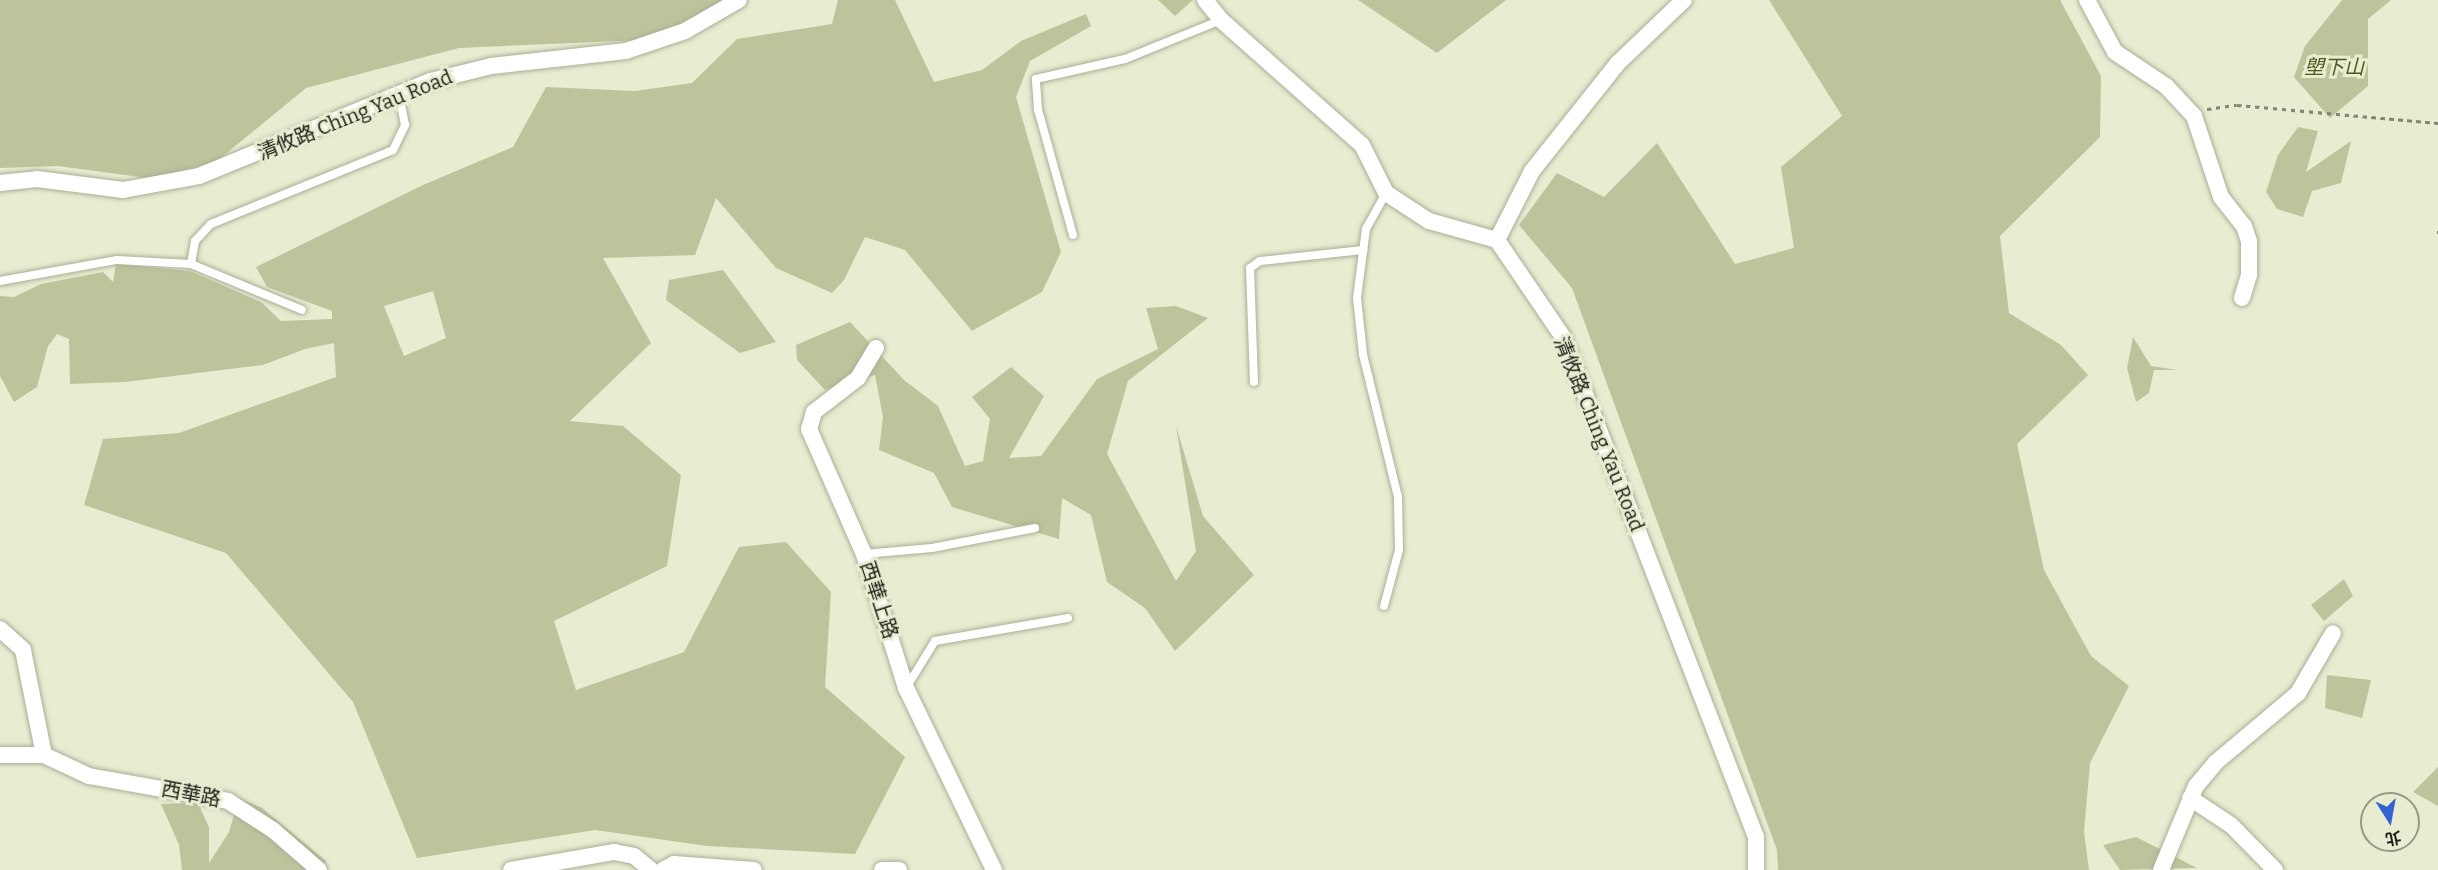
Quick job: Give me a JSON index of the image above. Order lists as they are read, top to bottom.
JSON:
{
  "streets": {
    "street": ["清攸路 Ching Yau Road", "西華上路", "西華路"]
  },
  "parks": ["塱下山"],
  "north": "bottom"
}
